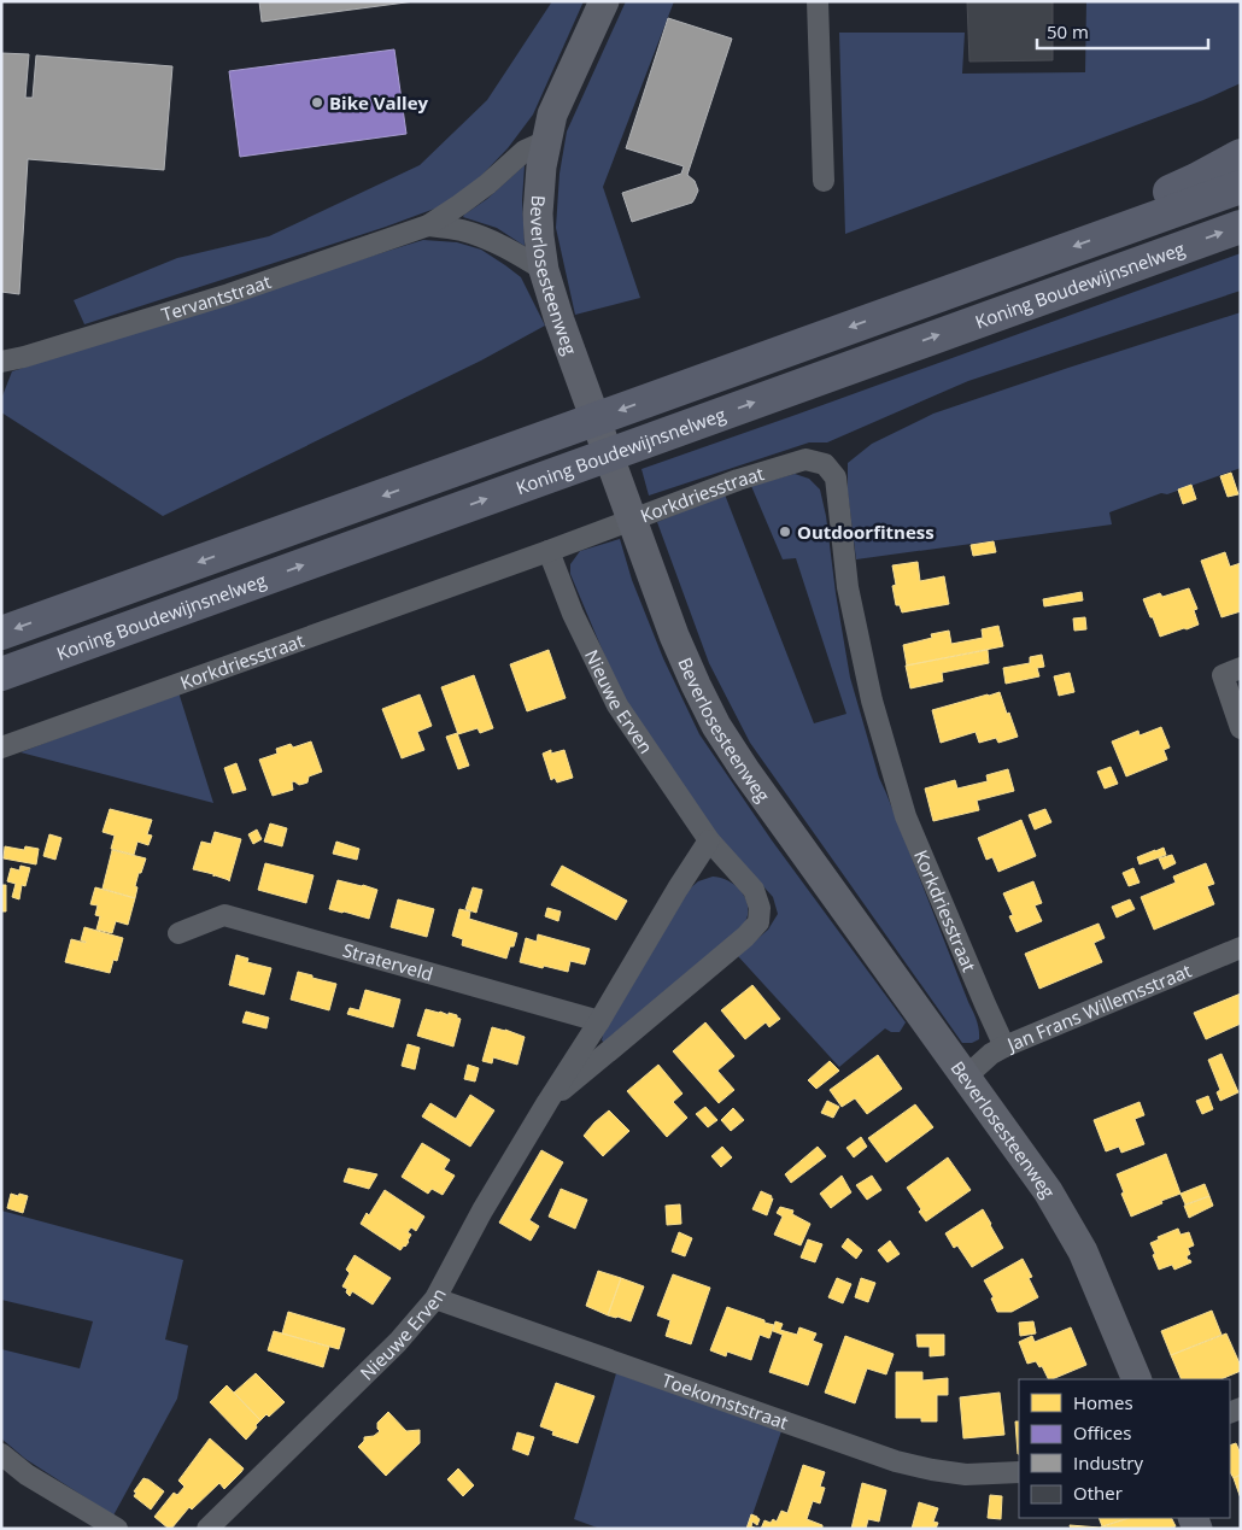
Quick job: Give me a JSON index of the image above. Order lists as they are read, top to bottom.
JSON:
{
  "streets": {
    "highway": ["Koning Boudewijnsnelweg"],
    "street": [
      "Beverlosesteenweg",
      "Tervantstraat",
      "Korkdriesstraat",
      "Nieuwe Erven",
      "Straterveld",
      "Jan Frans Willemsstraat",
      "Toekomststraat"
    ]
  },
  "crossings": [
    ["Beverlosesteenweg", "Tervantstraat"],
    ["Beverlosesteenweg", "Jan Frans Willemsstraat"],
    ["Korkdriesstraat", "Nieuwe Erven"],
    ["Korkdriesstraat", "Jan Frans Willemsstraat"],
    ["Nieuwe Erven", "Straterveld"],
    ["Nieuwe Erven", "Toekomststraat"]
  ],
  "places": ["Bike Valley", "Outdoorfitness"],
  "legend": [
    "Homes",
    "Offices",
    "Industry",
    "Other"
  ],
  "scale_bar": "50 m"
}
